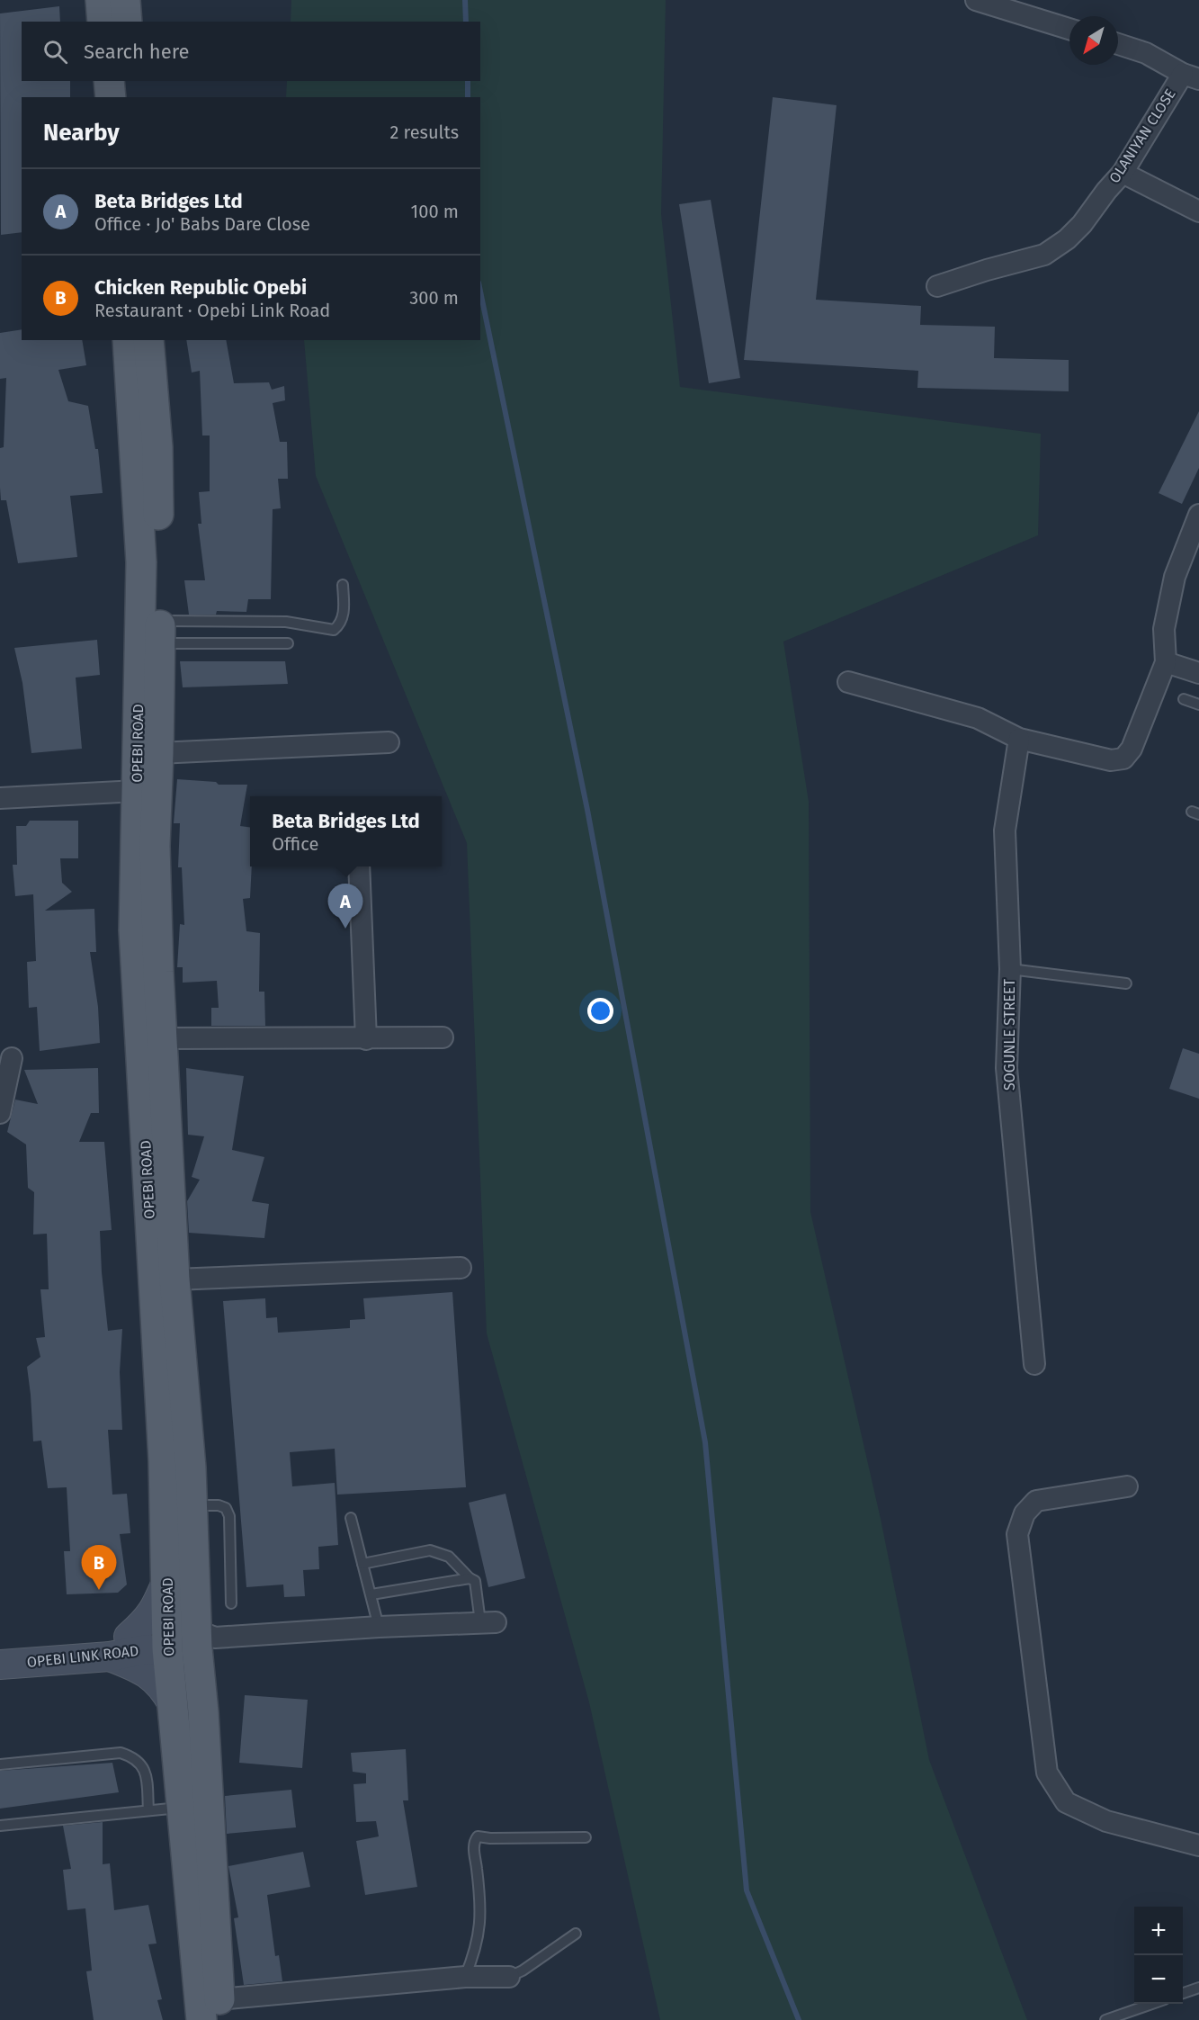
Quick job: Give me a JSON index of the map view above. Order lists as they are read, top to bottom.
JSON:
{
  "streets": {
    "main road": ["OPEBI ROAD", "OPEBI LINK ROAD"],
    "street": ["OLANIYAN CLOSE", "SOGUNLE STREET"]
  },
  "crossings": [
    ["OPEBI ROAD", "OPEBI LINK ROAD"]
  ],
  "north": "bottom left",
  "page": {
    "search": "Search here",
    "heading": ["Nearby", "2 results"],
    "list": [
      {
        "mark": "A",
        "name": "Beta Bridges Ltd",
        "note": "Office · Jo' Babs Dare Close",
        "value": "100 m"
      },
      {
        "mark": "B",
        "name": "Chicken Republic Opebi",
        "note": "Restaurant · Opebi Link Road",
        "value": "300 m"
      }
    ],
    "popup": ["Beta Bridges Ltd", "Office"],
    "pins": ["A", "B"],
    "map_buttons": ["+", "−"]
  }
}
